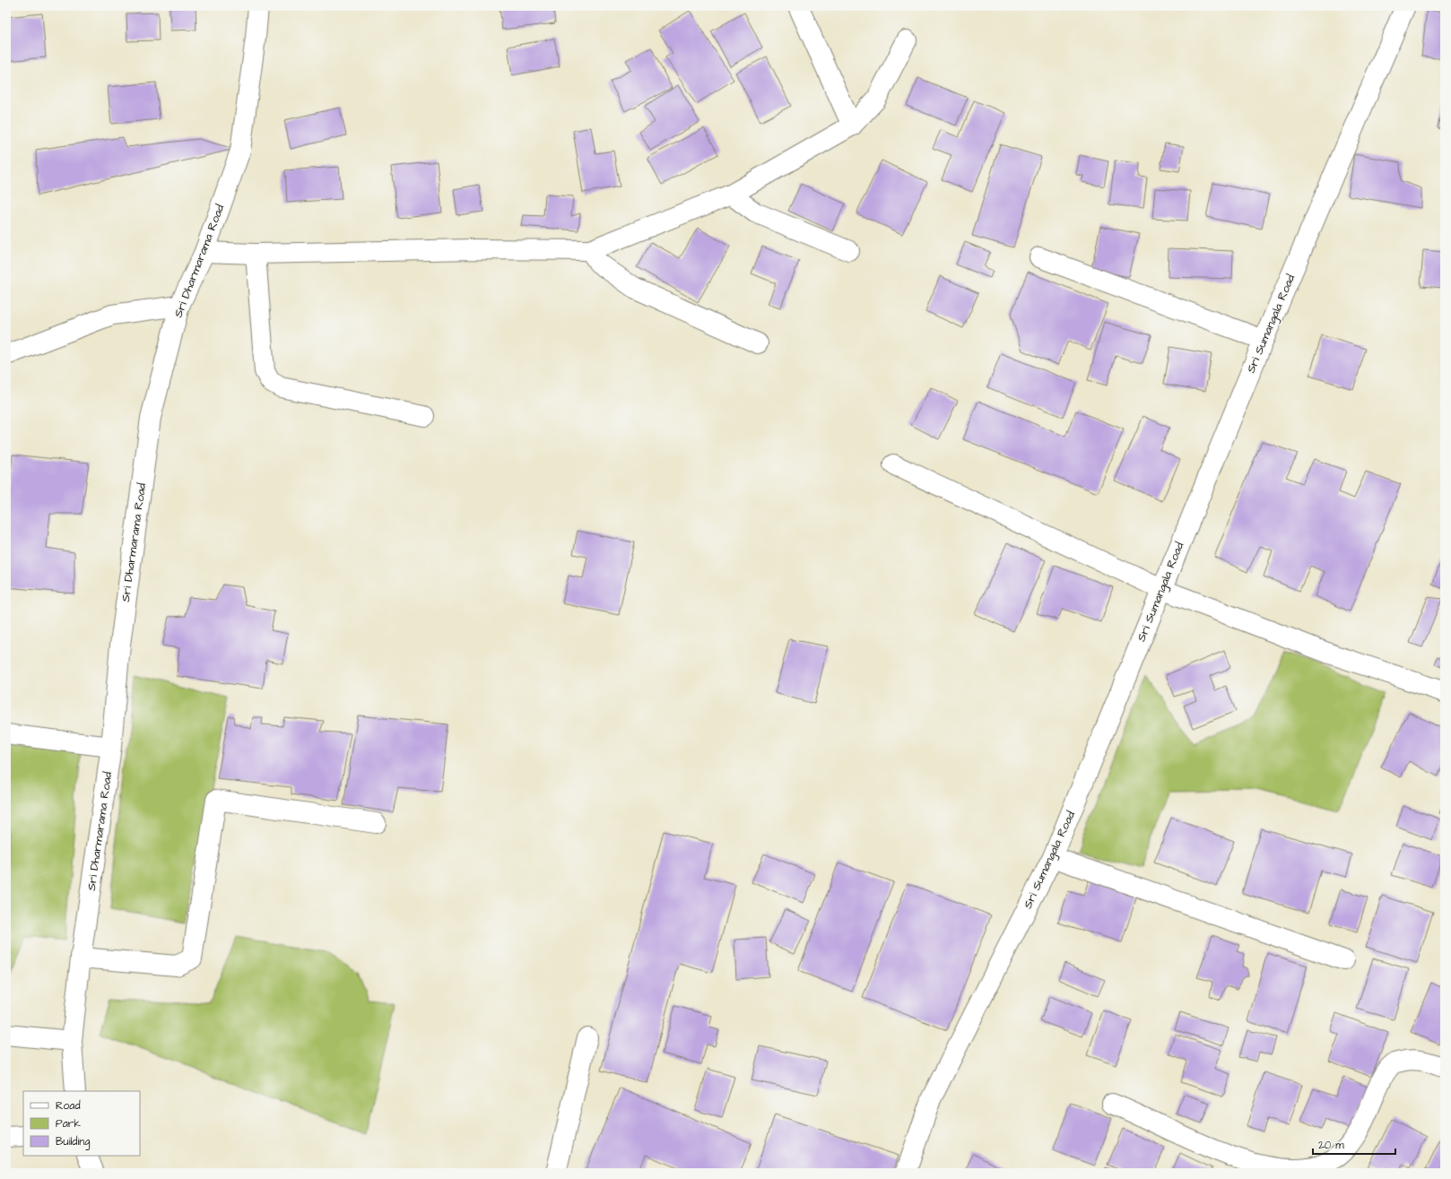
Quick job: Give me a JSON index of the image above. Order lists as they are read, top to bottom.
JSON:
{
  "streets": {
    "street": ["Sri Dharmarama Road", "Sri Sumangala Road"]
  },
  "legend": ["Road", "Park", "Building"],
  "scale_bar": "20 m"
}
